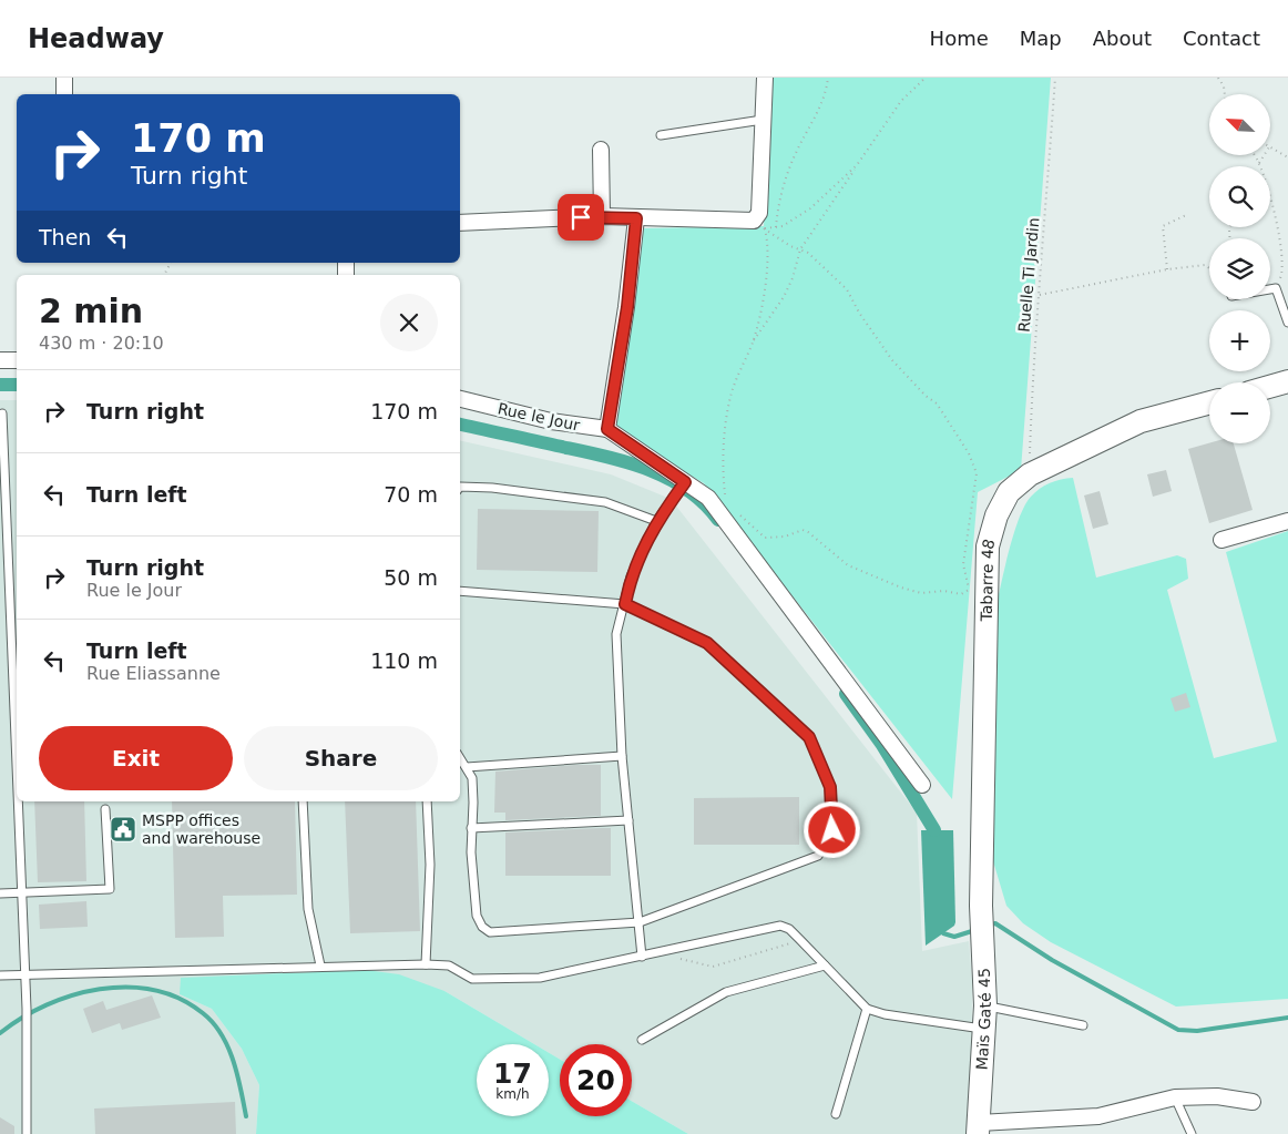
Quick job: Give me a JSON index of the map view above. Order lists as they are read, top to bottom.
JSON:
{
  "streets": {
    "street": ["Rue le Jour", "Tabarre 48", "Maïs Gaté 45"],
    "path": ["Ruelle Ti Jardin"]
  },
  "crossings": [
    ["Ruelle Ti Jardin", "Tabarre 48"],
    ["Tabarre 48", "Maïs Gaté 45"]
  ],
  "places": {
    "public building": ["MSPP offices and warehouse"]
  },
  "north": "top left",
  "page": {
    "header": "Headway",
    "nav": [
      "Home",
      "Map",
      "About",
      "Contact"
    ],
    "map_buttons": ["+", "−"],
    "turn": ["170 m", "Turn right"],
    "then": "Then",
    "heading": ["2 min", "430 m · 20:10"],
    "list": [
      {
        "name": "Turn right",
        "value": "170 m"
      },
      {
        "name": "Turn left",
        "value": "70 m"
      },
      {
        "name": "Turn right",
        "note": "Rue le Jour",
        "value": "50 m"
      },
      {
        "name": "Turn left",
        "note": "Rue Eliassanne",
        "value": "110 m"
      }
    ],
    "buttons": ["Exit", "Share"],
    "speed": "17 km/h",
    "limit": "20"
  }
}
